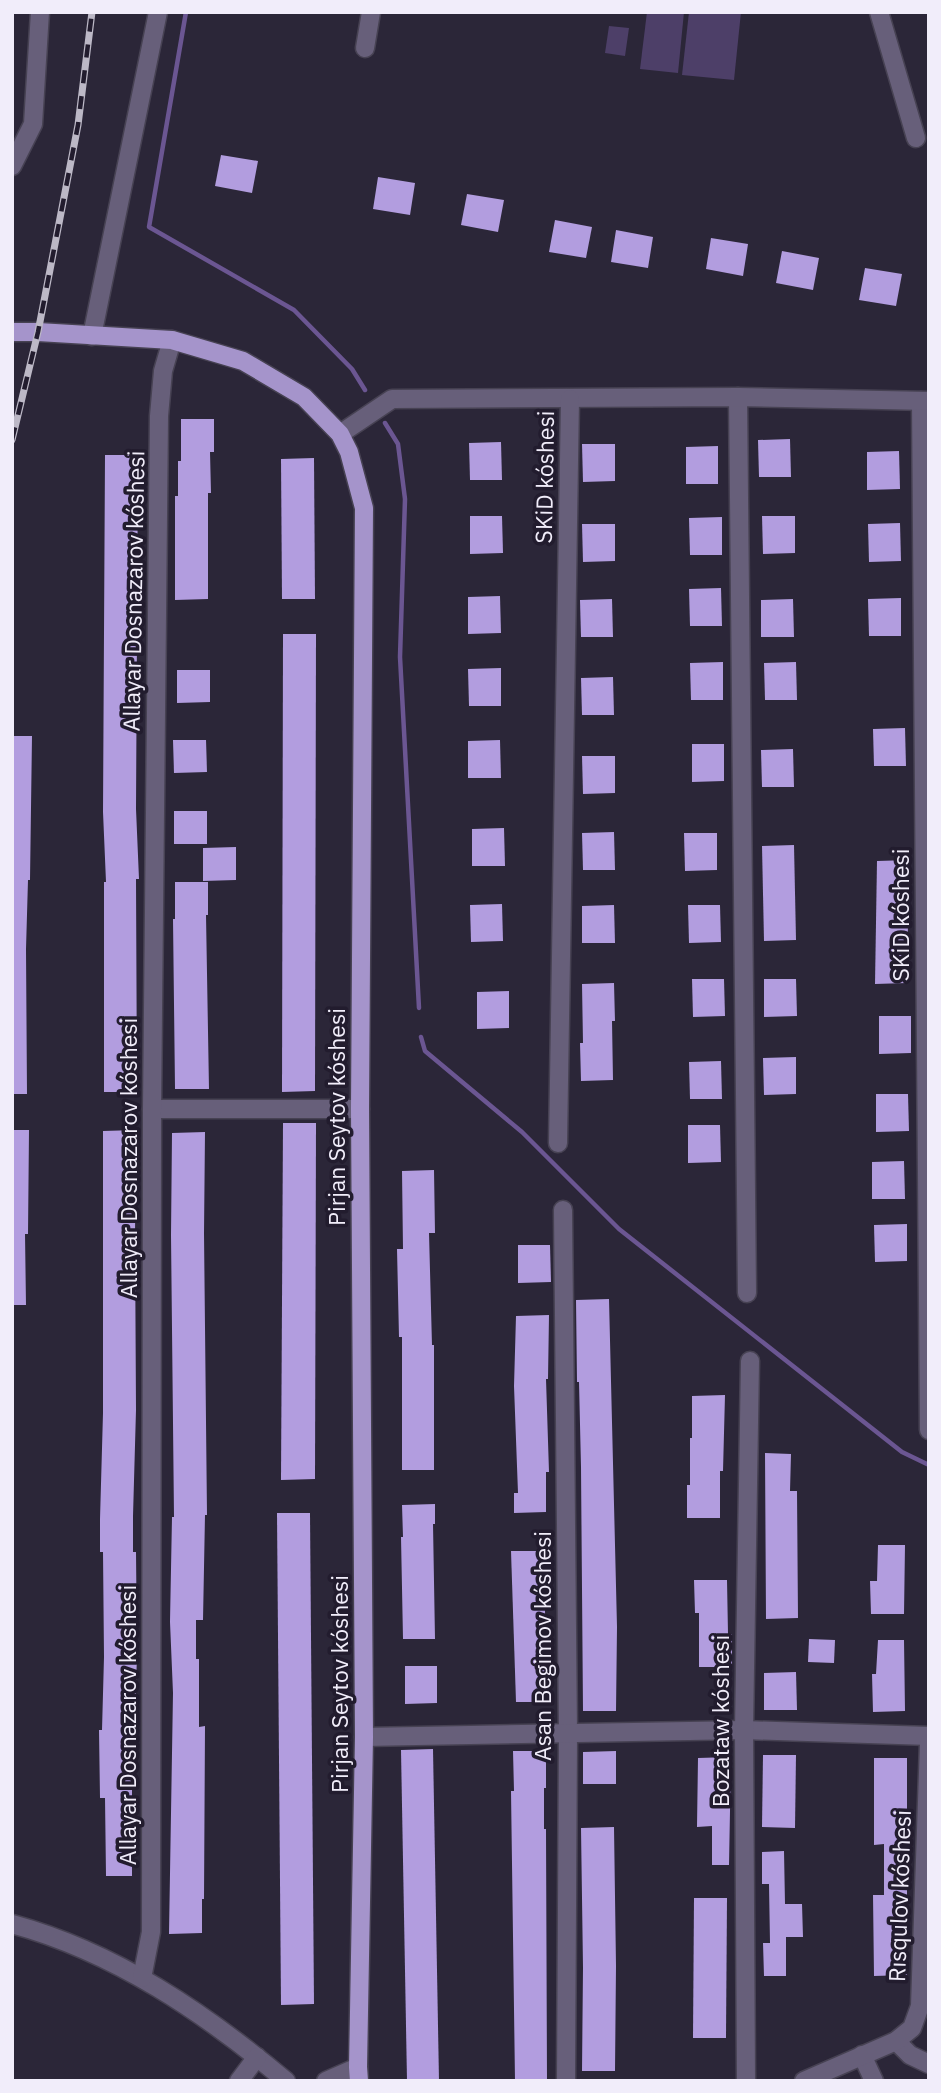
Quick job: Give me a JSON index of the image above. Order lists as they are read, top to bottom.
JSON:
{
  "streets": {
    "main road": ["Pirjan Seytov kóshesi"],
    "street": [
      "SKiD kóshesi",
      "Allayar Dosnazarov kóshesi",
      "Asan Begimov kóshesi",
      "Bozataw kóshesi",
      "Rısqulov kóshesi"
    ]
  },
  "crossings": [
    ["SKiD kóshesi", "Pirjan Seytov kóshesi"],
    ["Allayar Dosnazarov kóshesi", "Pirjan Seytov kóshesi"]
  ]
}
